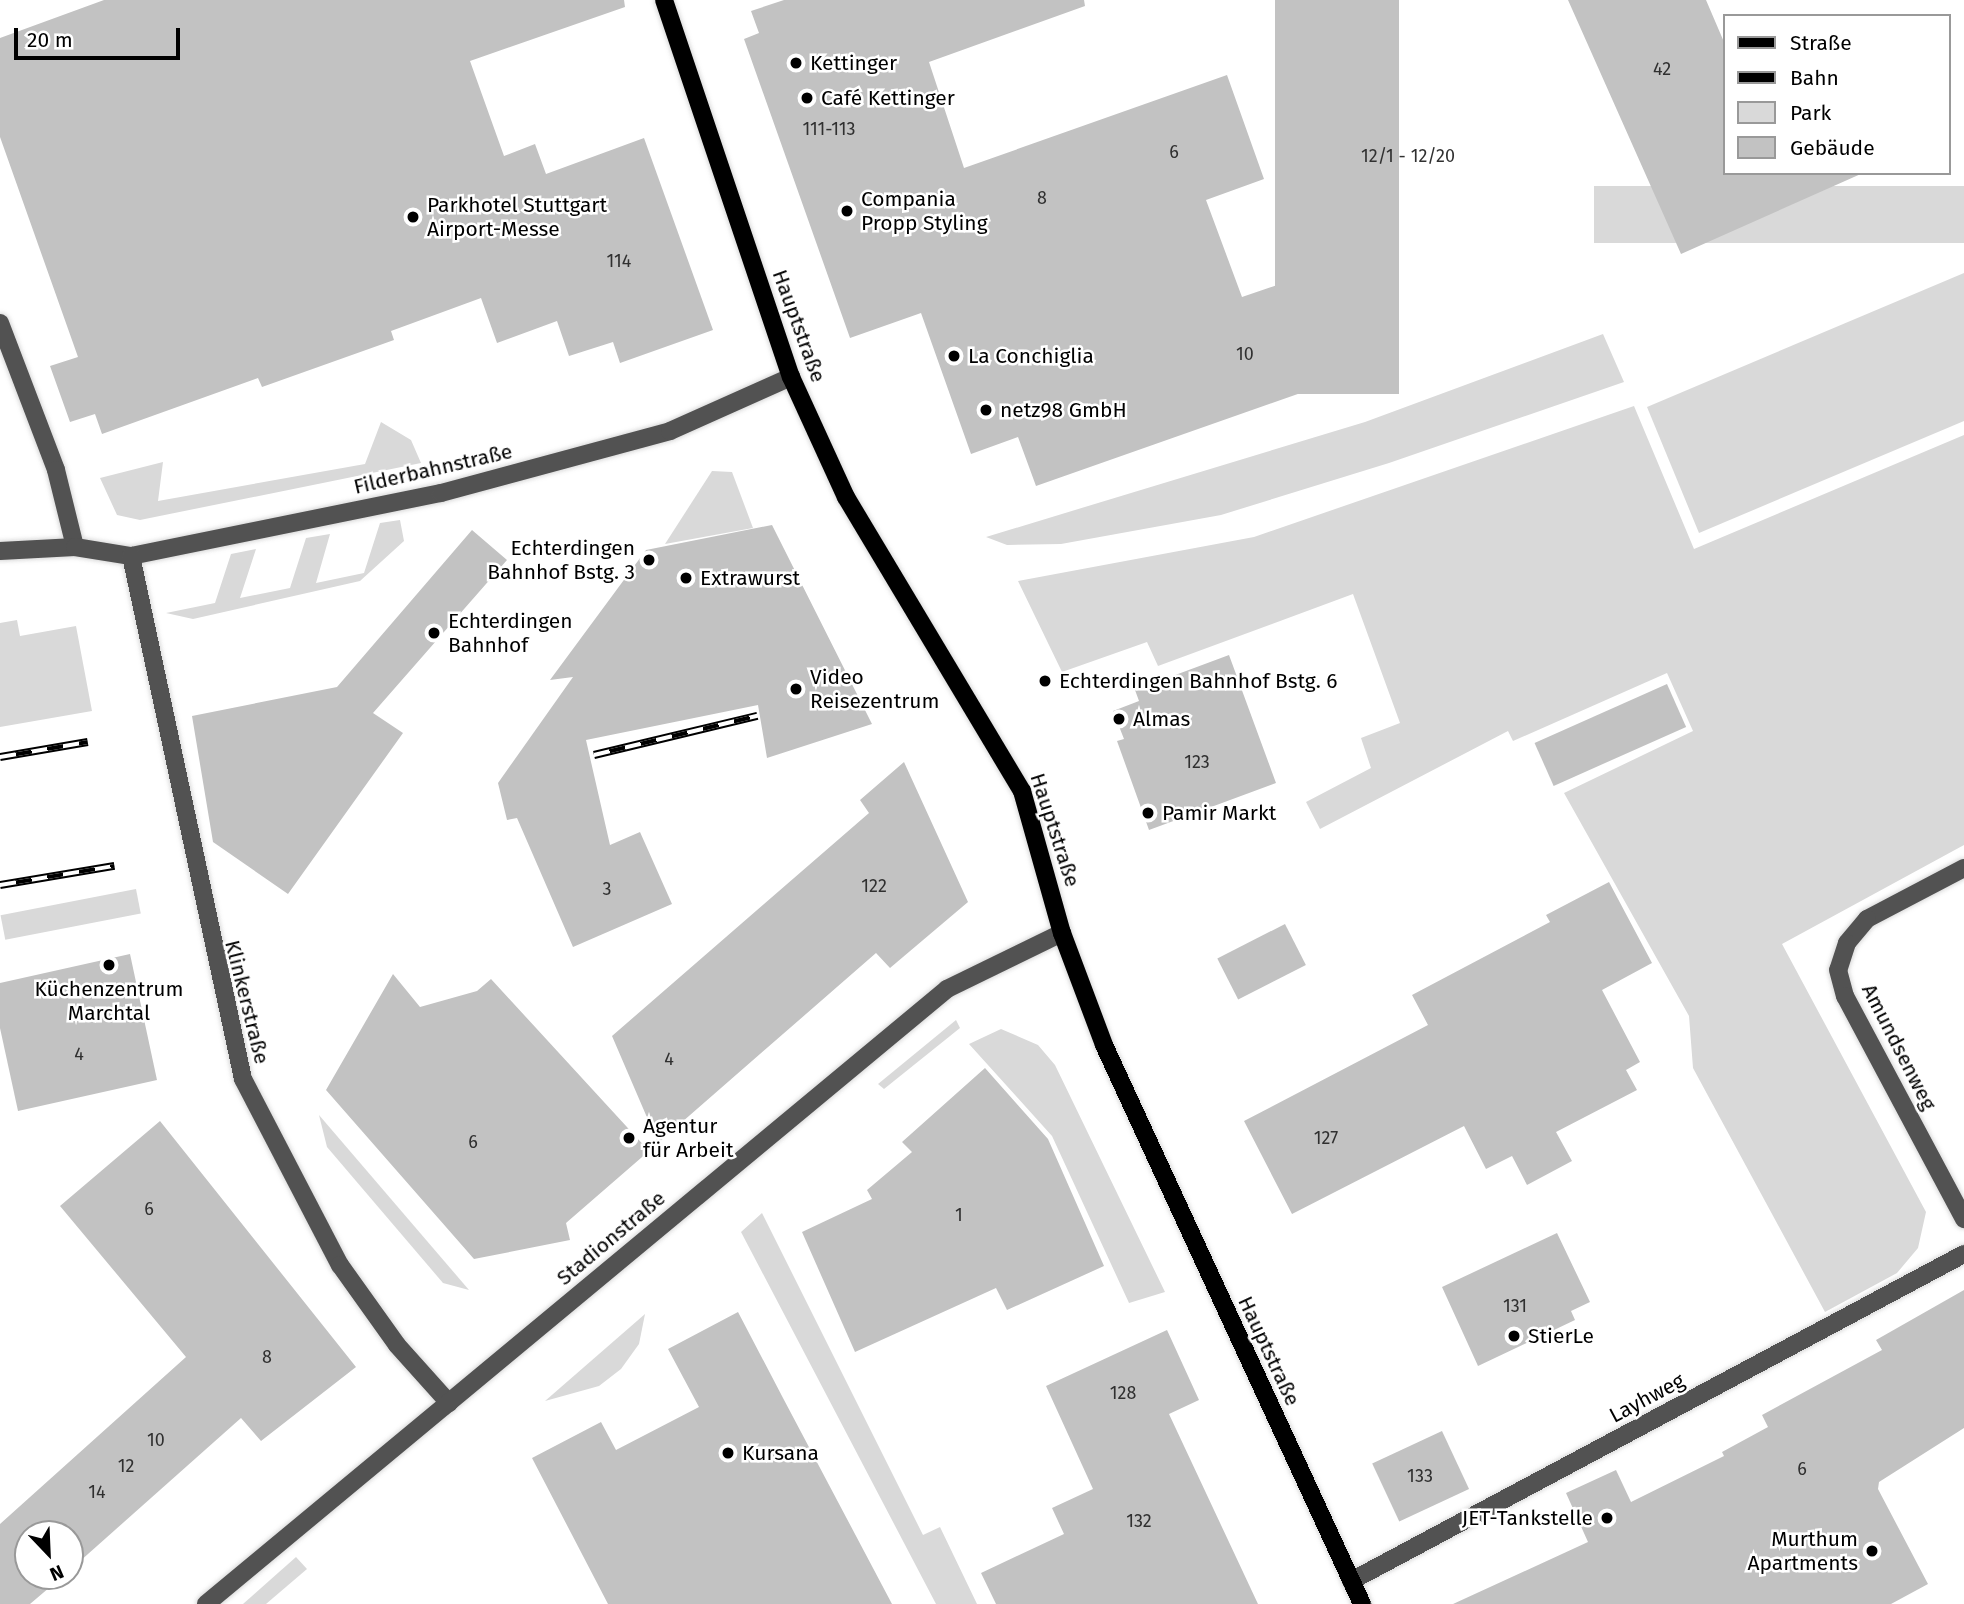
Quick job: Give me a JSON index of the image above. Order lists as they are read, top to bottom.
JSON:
{
  "streets": {
    "main road": ["Hauptstraße"],
    "street": [
      "Filderbahnstraße",
      "Klinkerstraße",
      "Amundsenweg",
      "Stadionstraße",
      "Layhweg"
    ]
  },
  "crossings": [
    ["Hauptstraße", "Filderbahnstraße"],
    ["Hauptstraße", "Stadionstraße"],
    ["Hauptstraße", "Layhweg"],
    ["Filderbahnstraße", "Klinkerstraße"],
    ["Klinkerstraße", "Stadionstraße"]
  ],
  "places": [
    "Kettinger",
    "Café Kettinger",
    "Compania Propp Styling",
    "Parkhotel Stuttgart Airport-Messe",
    "La Conchiglia",
    "netz98 GmbH",
    "Echterdingen Bahnhof Bstg. 3",
    "Extrawurst",
    "Echterdingen Bahnhof",
    "Echterdingen Bahnhof Bstg. 6",
    "Video Reisezentrum",
    "Almas",
    "Pamir Markt",
    "Küchenzentrum Marchtal",
    "Agentur für Arbeit",
    "StierLe",
    "Kursana",
    "JET-Tankstelle",
    "Murthum Apartments"
  ],
  "house_numbers": [
    "42",
    "111-113",
    "6",
    "12/1 - 12/20",
    "8",
    "114",
    "10",
    "123",
    "122",
    "3",
    "4",
    "4",
    "127",
    "6",
    "6",
    "1",
    "131",
    "8",
    "128",
    "10",
    "12",
    "6",
    "133",
    "14",
    "132"
  ],
  "legend": [
    "Straße",
    "Bahn",
    "Park",
    "Gebäude"
  ],
  "scale_bar": "20 m",
  "north": "bottom right"
}
